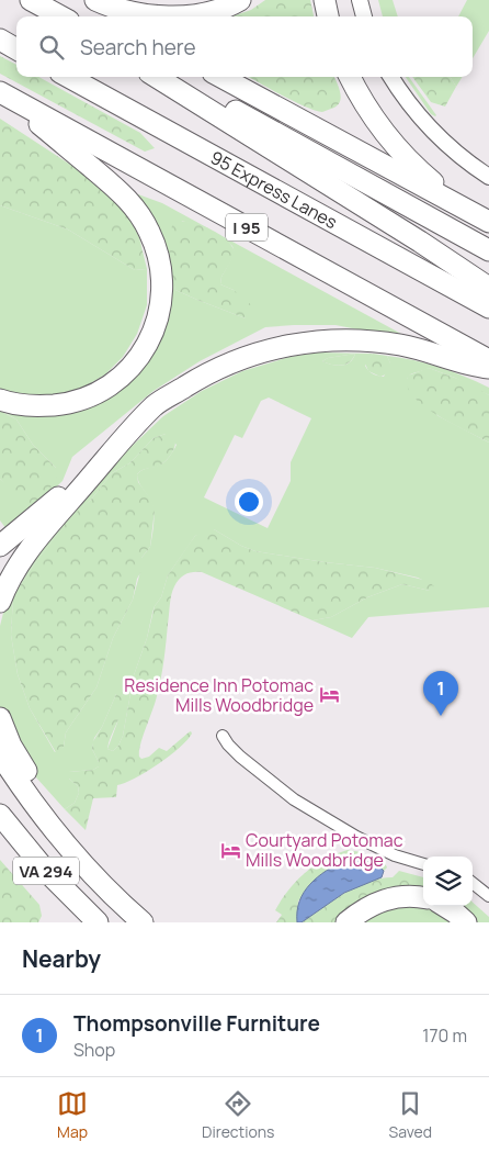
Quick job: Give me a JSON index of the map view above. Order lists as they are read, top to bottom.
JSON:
{
  "streets": {
    "highway": ["95 Express Lanes", "I 95", "VA 294"]
  },
  "places": {
    "hotel": ["Residence Inn Potomac Mills Woodbridge", "Courtyard Potomac Mills Woodbridge"]
  },
  "page": {
    "search": "Search here",
    "pins": "1",
    "heading": "Nearby",
    "list": [
      {
        "mark": "1",
        "name": "Thompsonville Furniture",
        "note": "Shop",
        "value": "170 m"
      }
    ],
    "nav": ["Map", "Directions", "Saved"]
  }
}
